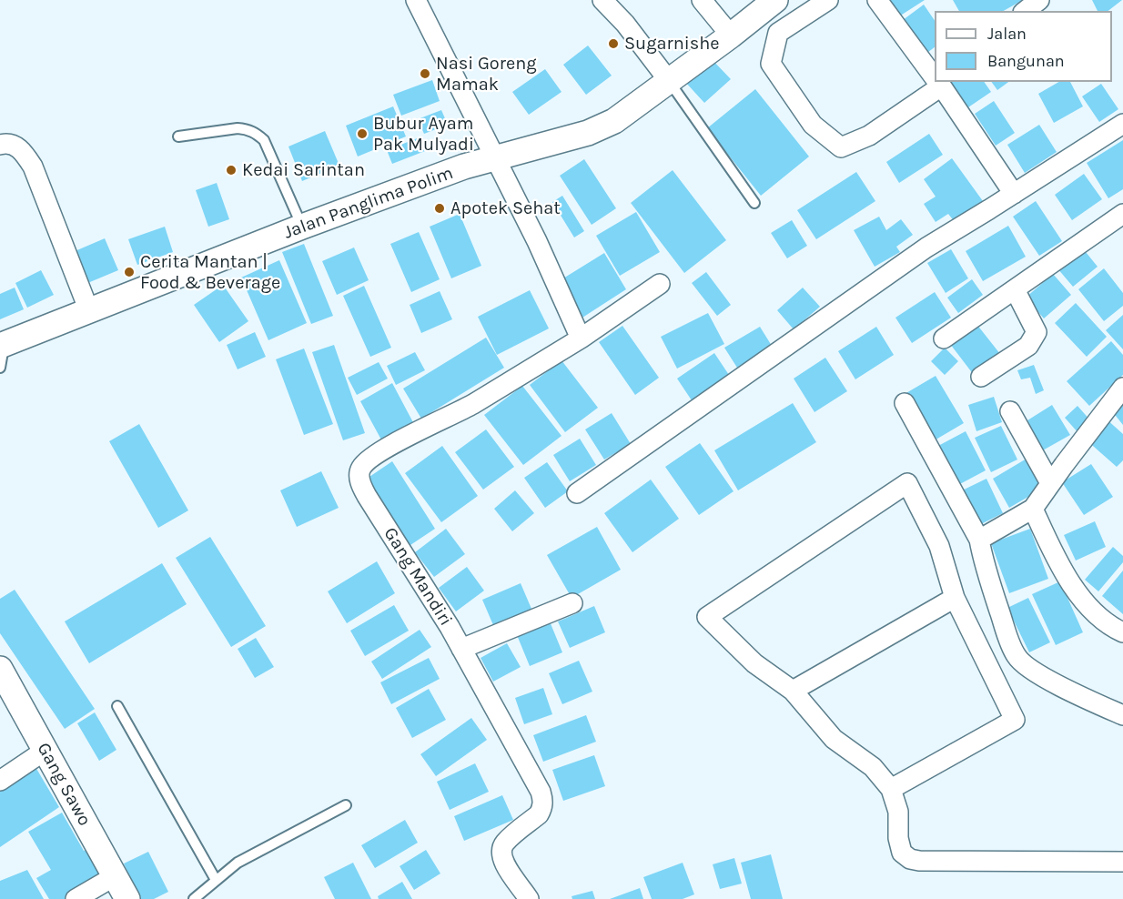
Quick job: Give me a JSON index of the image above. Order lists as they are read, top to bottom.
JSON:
{
  "streets": {
    "street": ["Jalan Panglima Polim", "Gang Mandiri", "Gang Sawo"]
  },
  "places": [
    "Sugarnishe",
    "Nasi Goreng Mamak",
    "Bubur Ayam Pak Mulyadi",
    "Kedai Sarintan",
    "Apotek Sehat",
    "Cerita Mantan | Food & Beverage"
  ],
  "legend": ["Jalan", "Bangunan"]
}
